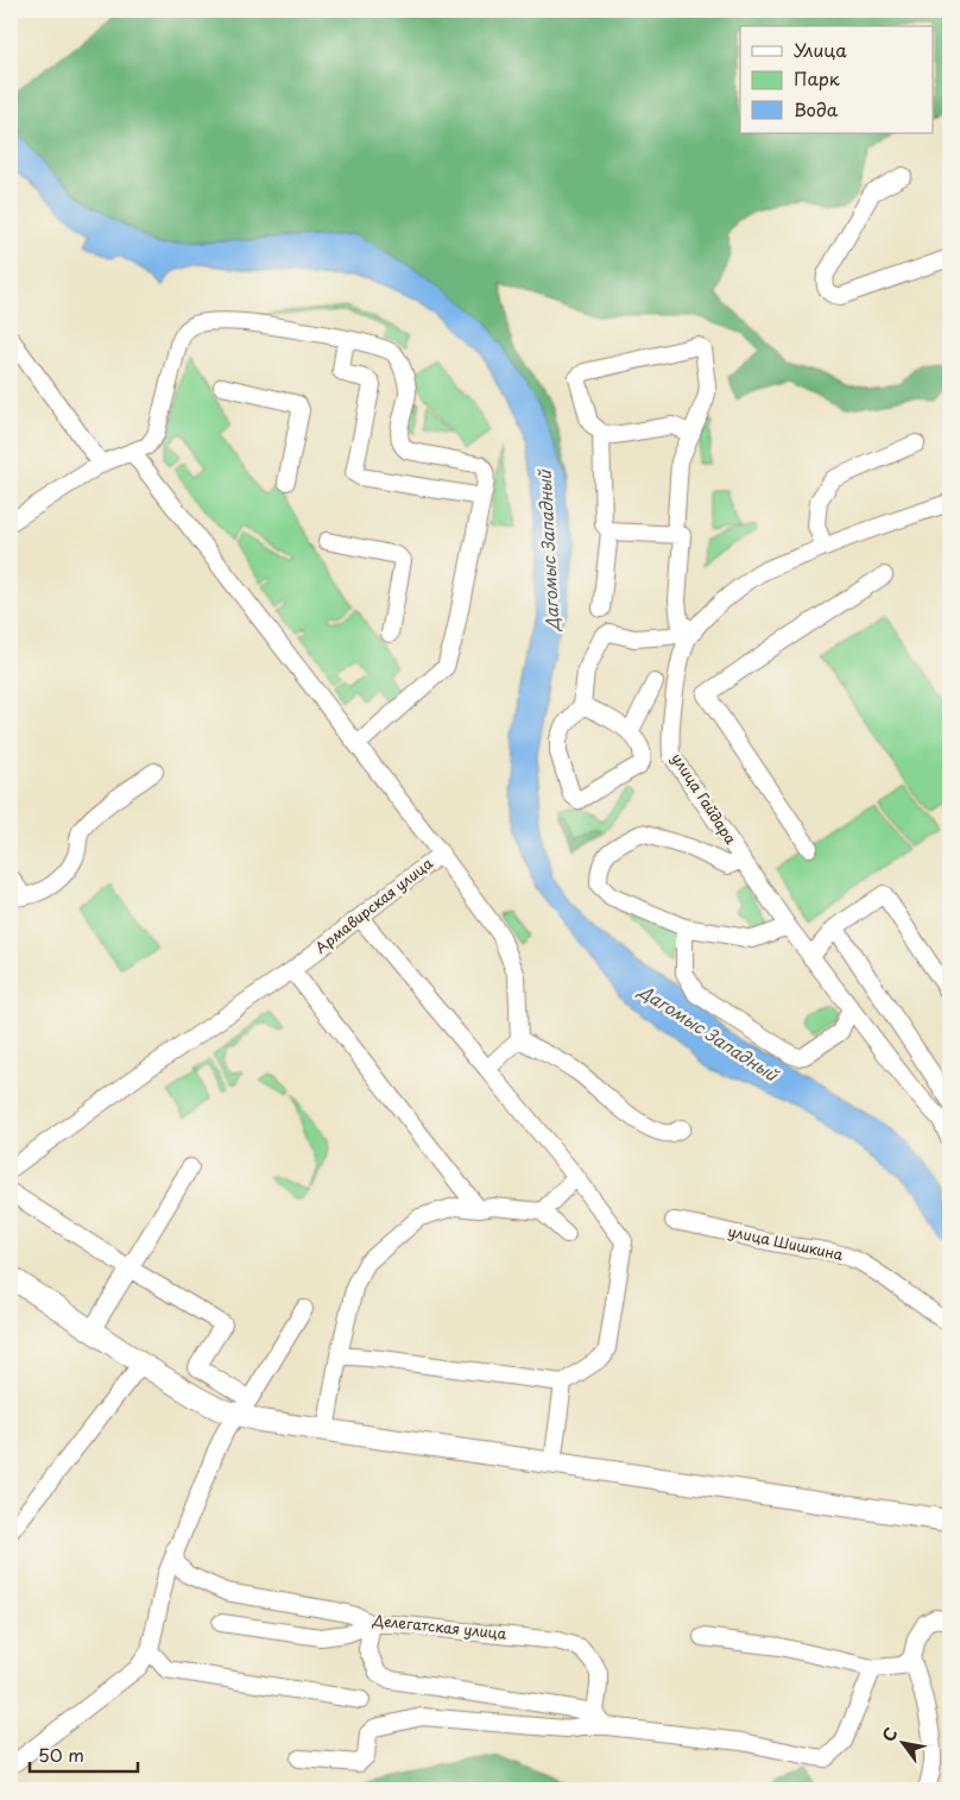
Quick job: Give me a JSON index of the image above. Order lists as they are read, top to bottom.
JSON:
{
  "streets": {
    "street": [
      "улица Гайдара",
      "Армавирская улица",
      "улица Шишкина",
      "Делегатская улица"
    ]
  },
  "water": ["Дагомыс Западный"],
  "legend": ["Улица", "Парк", "Вода"],
  "scale_bar": "50 m",
  "north": "top left"
}
